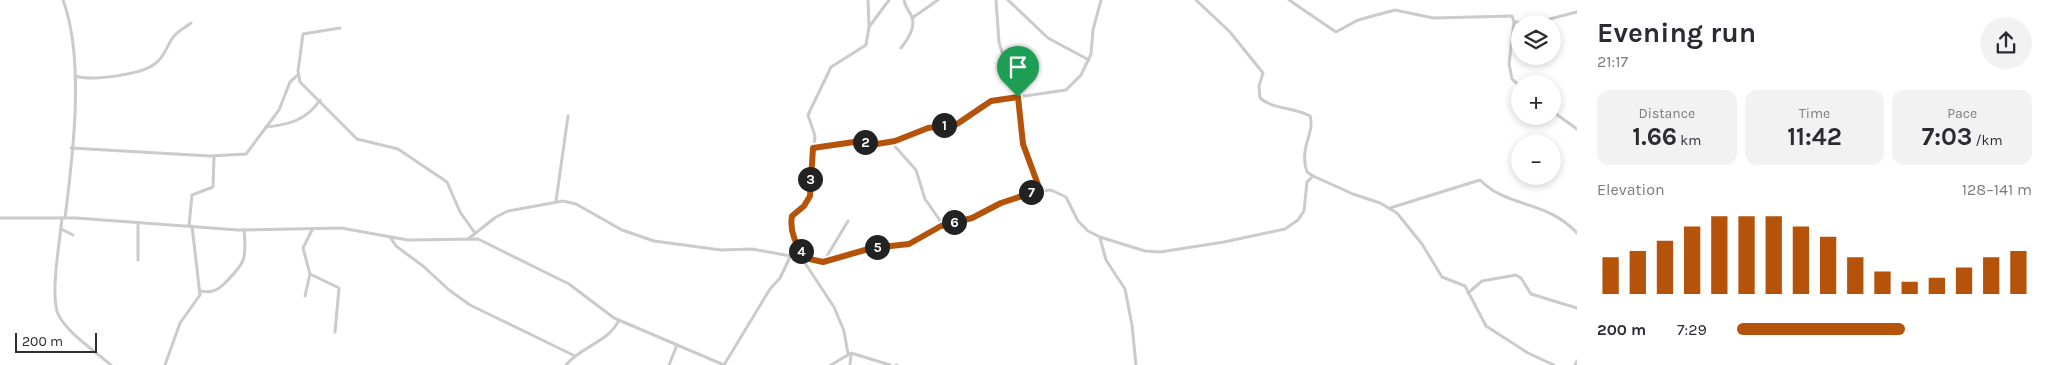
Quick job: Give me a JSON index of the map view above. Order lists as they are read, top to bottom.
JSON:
{
  "scale_bar": "200 m",
  "page": {
    "heading": ["Evening run", "21:17"],
    "map_buttons": ["+", "−"],
    "stats": [
      ["Distance", "1.66 km"],
      ["Time", "11:42"],
      ["Pace", "7:03 /km"]
    ],
    "pins": [
      "1",
      "2",
      "3",
      "7",
      "6",
      "5",
      "4"
    ],
    "chart": ["Elevation", "128–141 m"],
    "list": [
      {
        "name": "200 m",
        "note": "7:29"
      }
    ],
    "scale": "200 m"
  }
}
